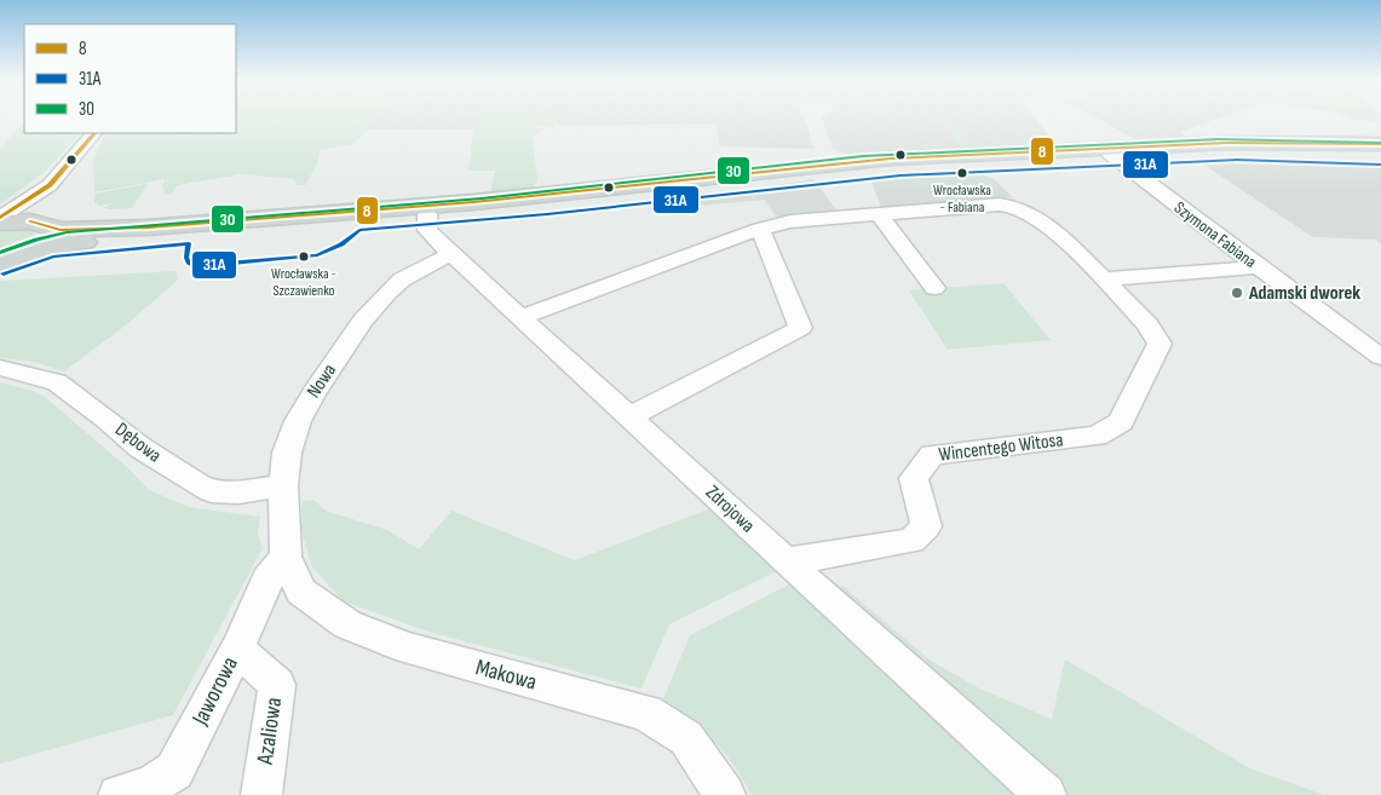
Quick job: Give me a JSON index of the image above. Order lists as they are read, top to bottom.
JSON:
{
  "streets": {
    "street": [
      "Szymona Fabiana",
      "Nowa",
      "Dębowa",
      "Wincentego Witosa",
      "Zdrojowa",
      "Makowa",
      "Jaworowa",
      "Azaliowa"
    ]
  },
  "crossings": [
    ["Nowa", "Dębowa"],
    ["Nowa", "Zdrojowa"],
    ["Nowa", "Makowa"],
    ["Nowa", "Jaworowa"],
    ["Wincentego Witosa", "Zdrojowa"],
    ["Makowa", "Jaworowa"],
    ["Jaworowa", "Azaliowa"]
  ],
  "places": ["Wrocławska - Fabiana", "Wrocławska - Szczawienko", "Adamski dworek"],
  "lines": ["transit line 8", "transit line 30", "transit line 31A"],
  "legend": ["8", "31A", "30"]
}
